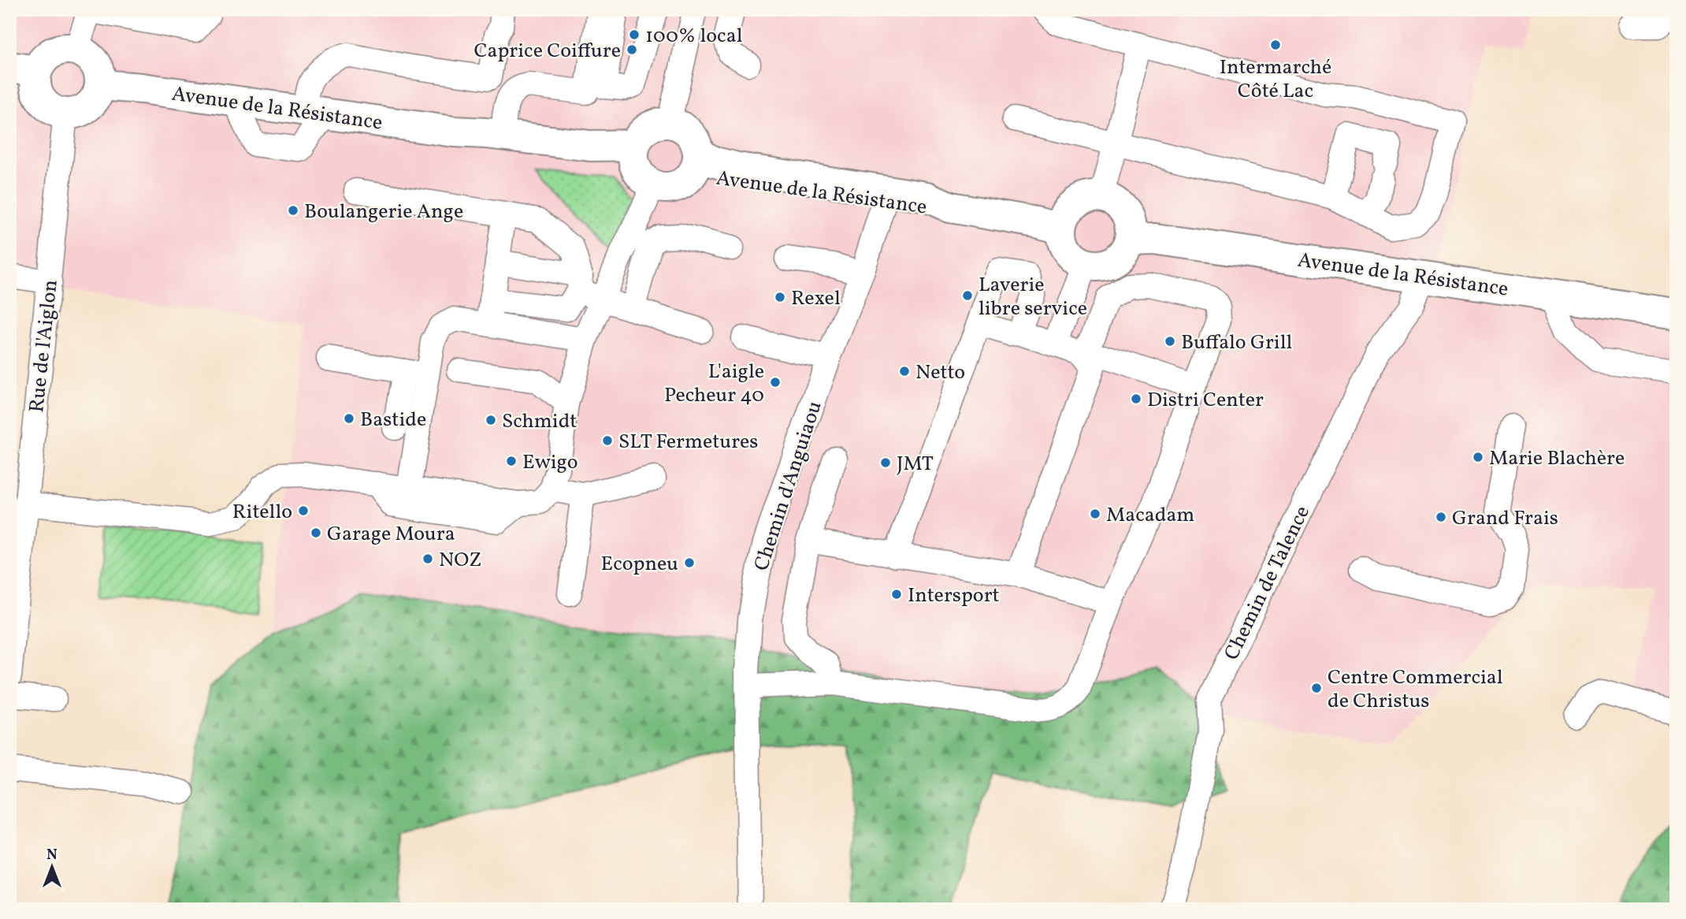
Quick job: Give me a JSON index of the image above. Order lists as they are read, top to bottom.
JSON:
{
  "streets": {
    "main road": ["Avenue de la Résistance"],
    "street": ["Rue de l'Aiglon", "Chemin d'Anguiaou", "Chemin de Talence"]
  },
  "crossings": [
    ["Avenue de la Résistance", "Rue de l'Aiglon"],
    ["Avenue de la Résistance", "Chemin d'Anguiaou"],
    ["Avenue de la Résistance", "Chemin de Talence"]
  ],
  "places": [
    "100% local",
    "Intermarché Côté Lac",
    "Caprice Coiffure",
    "Boulangerie Ange",
    "Laverie libre service",
    "Rexel",
    "Buffalo Grill",
    "Netto",
    "L'aigle Pecheur 40",
    "Distri Center",
    "Bastide",
    "Schmidt",
    "SLT Fermetures",
    "Marie Blachère",
    "Ewigo",
    "JMT",
    "Ritello",
    "Macadam",
    "Grand Frais",
    "Garage Moura",
    "NOZ",
    "Ecopneu",
    "Intersport",
    "Centre Commercial de Christus"
  ],
  "north": "top"
}
